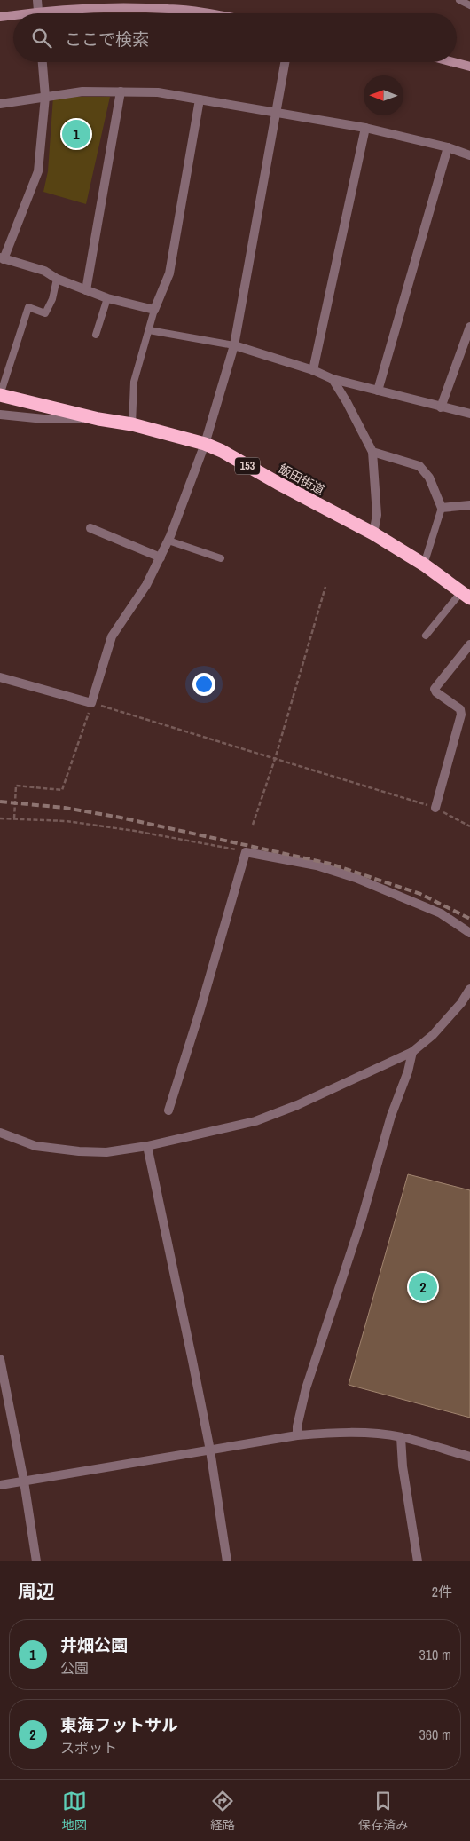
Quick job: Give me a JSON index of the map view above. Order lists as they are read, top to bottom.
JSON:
{
  "streets": {
    "highway": ["153", "飯田街道"]
  },
  "north": "left",
  "page": {
    "search": "ここで検索",
    "pins": ["1", "2"],
    "heading": ["周辺", "2件"],
    "list": [
      {
        "mark": "1",
        "name": "井畑公園",
        "note": "公園",
        "value": "310 m"
      },
      {
        "mark": "2",
        "name": "東海フットサル",
        "note": "スポット",
        "value": "360 m"
      }
    ],
    "nav": ["地図", "経路", "保存済み"]
  }
}
